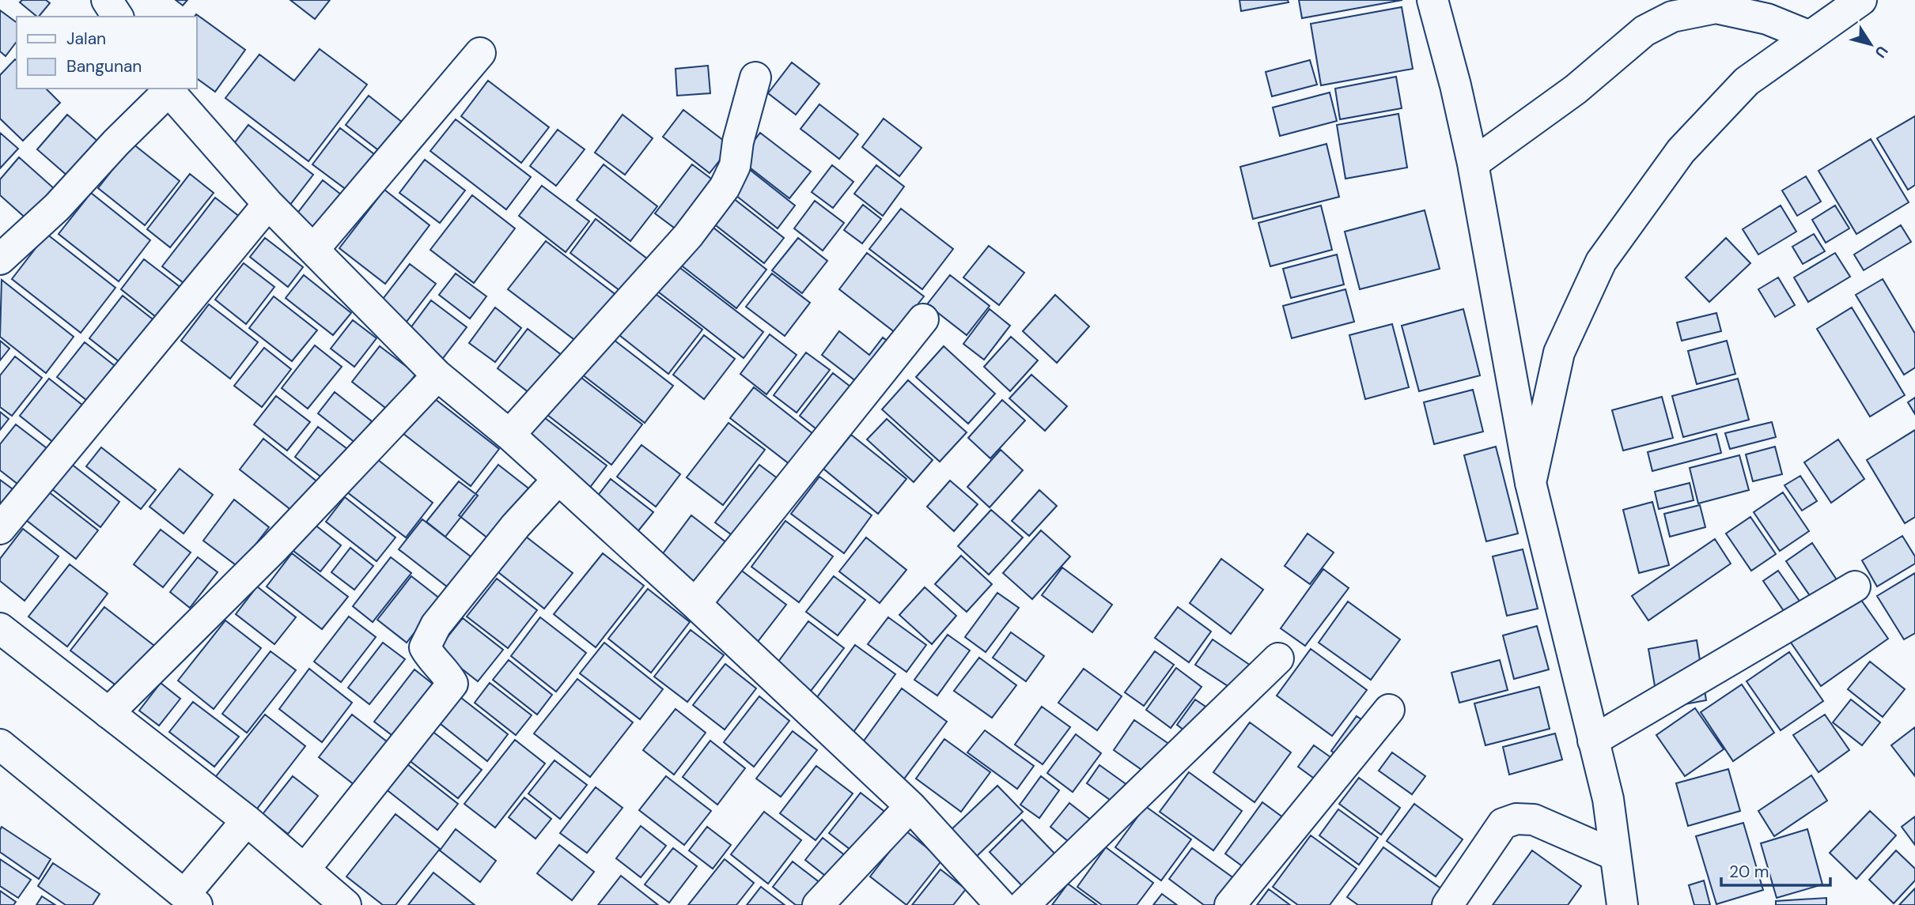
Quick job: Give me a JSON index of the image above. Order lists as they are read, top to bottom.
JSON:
{
  "legend": ["Jalan", "Bangunan"],
  "scale_bar": "20 m",
  "north": "bottom right"
}
